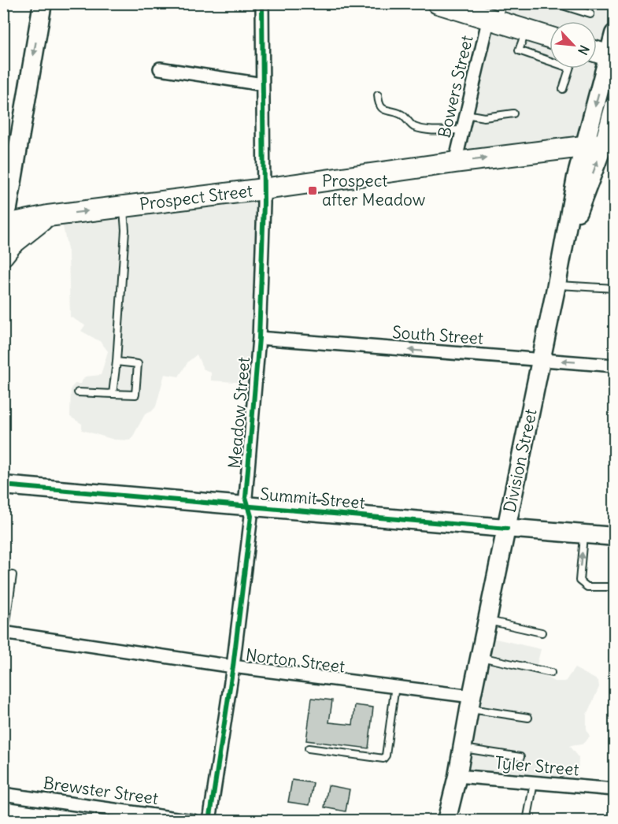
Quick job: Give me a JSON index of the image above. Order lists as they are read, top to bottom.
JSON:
{
  "streets": {
    "main road": ["Prospect Street", "Division Street", "Summit Street"],
    "street": [
      "Bowers Street",
      "South Street",
      "Meadow Street",
      "Norton Street",
      "Tyler Street",
      "Brewster Street"
    ]
  },
  "crossings": [
    ["Bowers Street", "Prospect Street"],
    ["Prospect Street", "Meadow Street"],
    ["Prospect Street", "Division Street"],
    ["South Street", "Meadow Street"],
    ["South Street", "Division Street"],
    ["Meadow Street", "Summit Street"],
    ["Meadow Street", "Norton Street"],
    ["Division Street", "Summit Street"],
    ["Division Street", "Norton Street"],
    ["Division Street", "Tyler Street"]
  ],
  "one_way": ["South Street"],
  "places": {
    "transit": ["Prospect after Meadow"]
  },
  "north": "bottom right"
}
